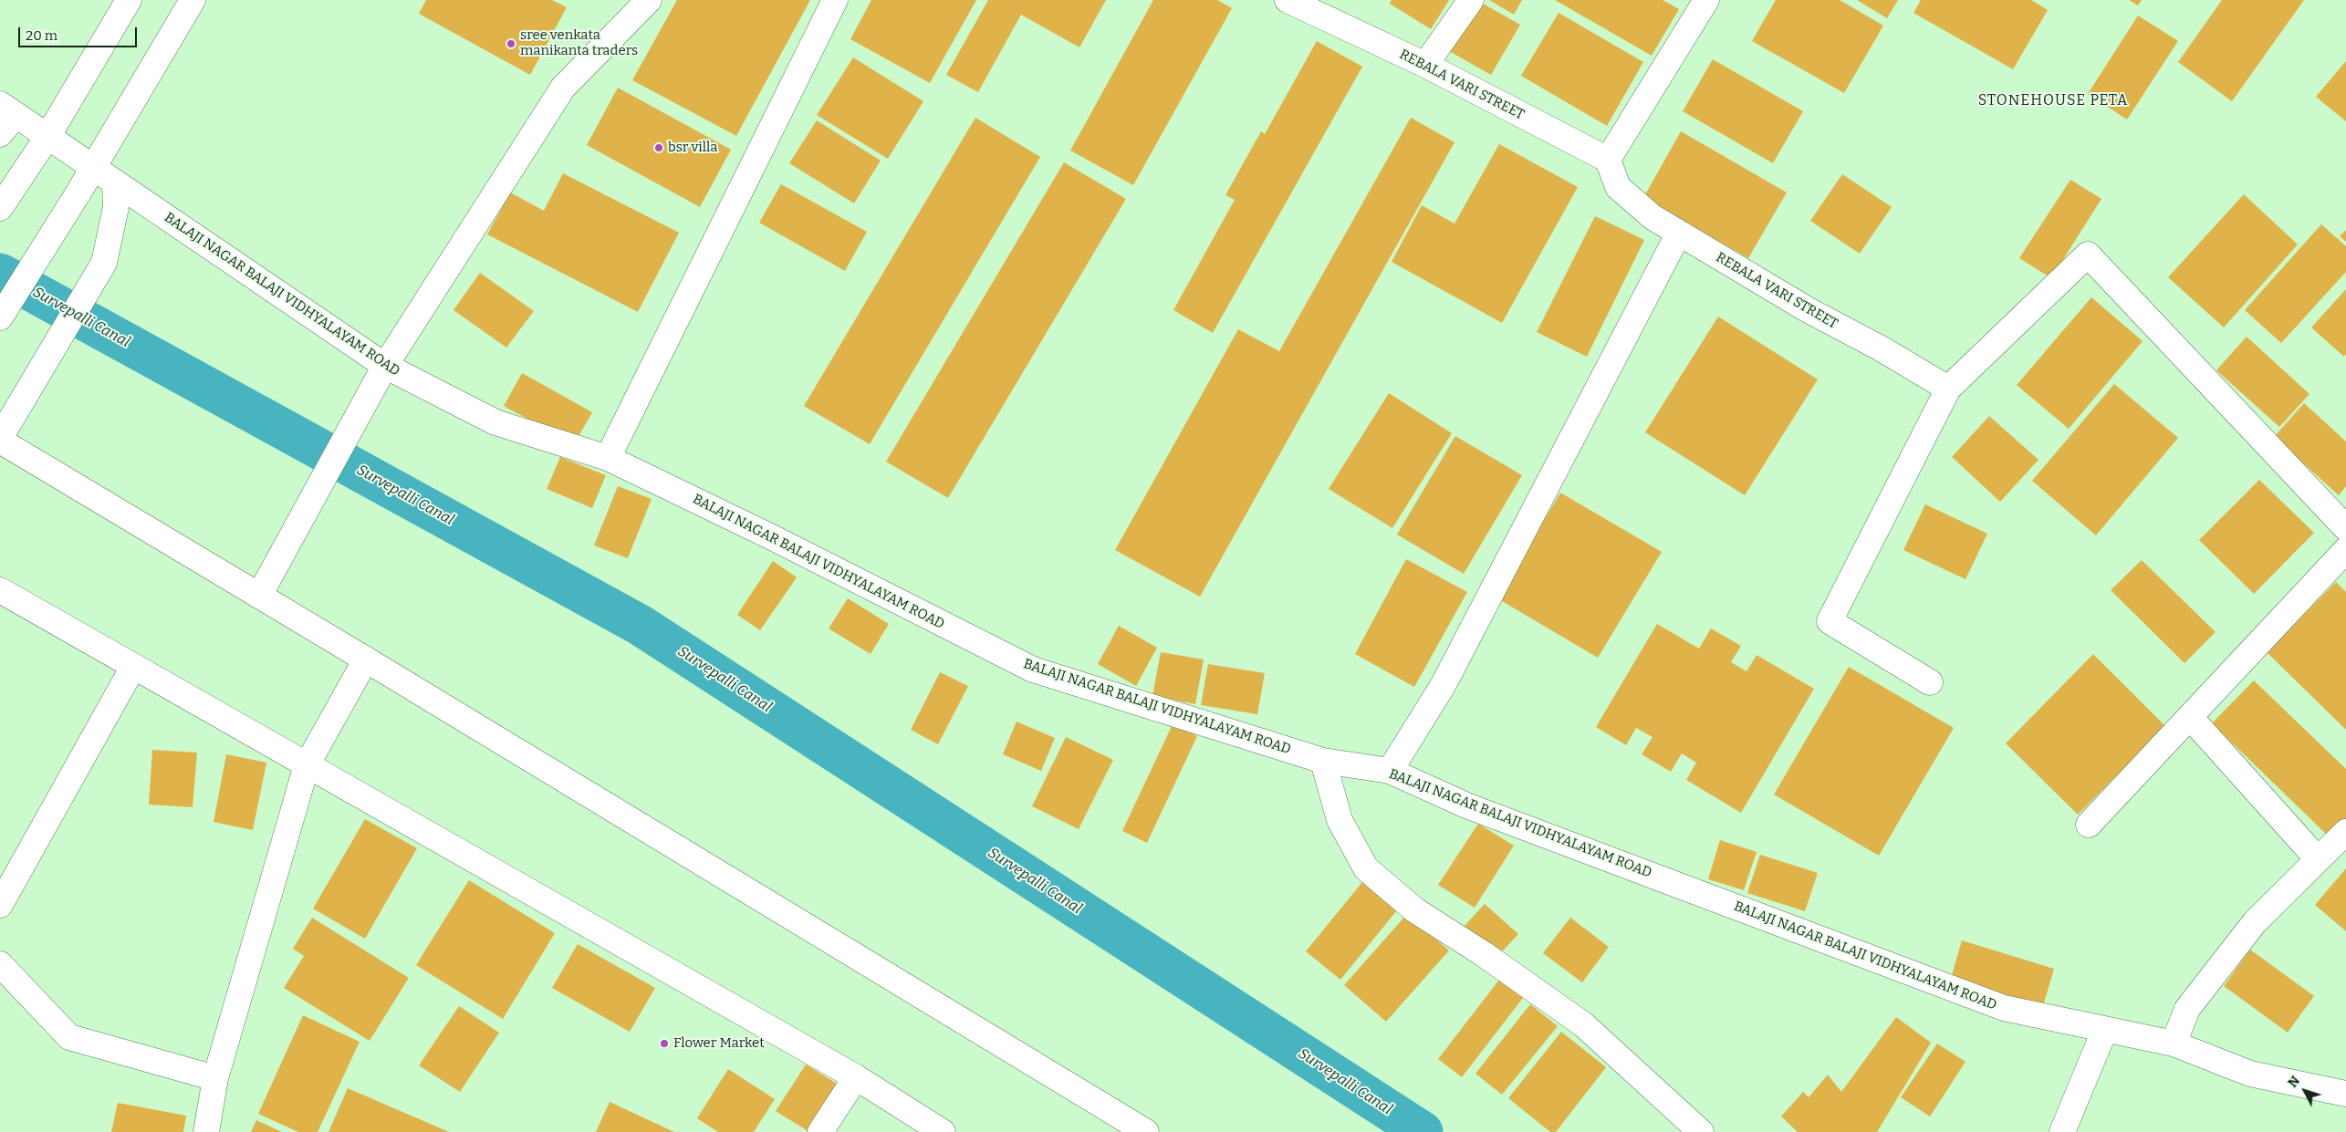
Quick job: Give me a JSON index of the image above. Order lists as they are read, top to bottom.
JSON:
{
  "streets": {
    "street": ["REBALA VARI STREET", "BALAJI NAGAR BALAJI VIDHYALAYAM ROAD"]
  },
  "districts": ["STONEHOUSE PETA"],
  "water": ["Survepalli Canal"],
  "places": ["sree venkata manikanta traders", "bsr villa", "Flower Market"],
  "scale_bar": "20 m",
  "north": "top left"
}
